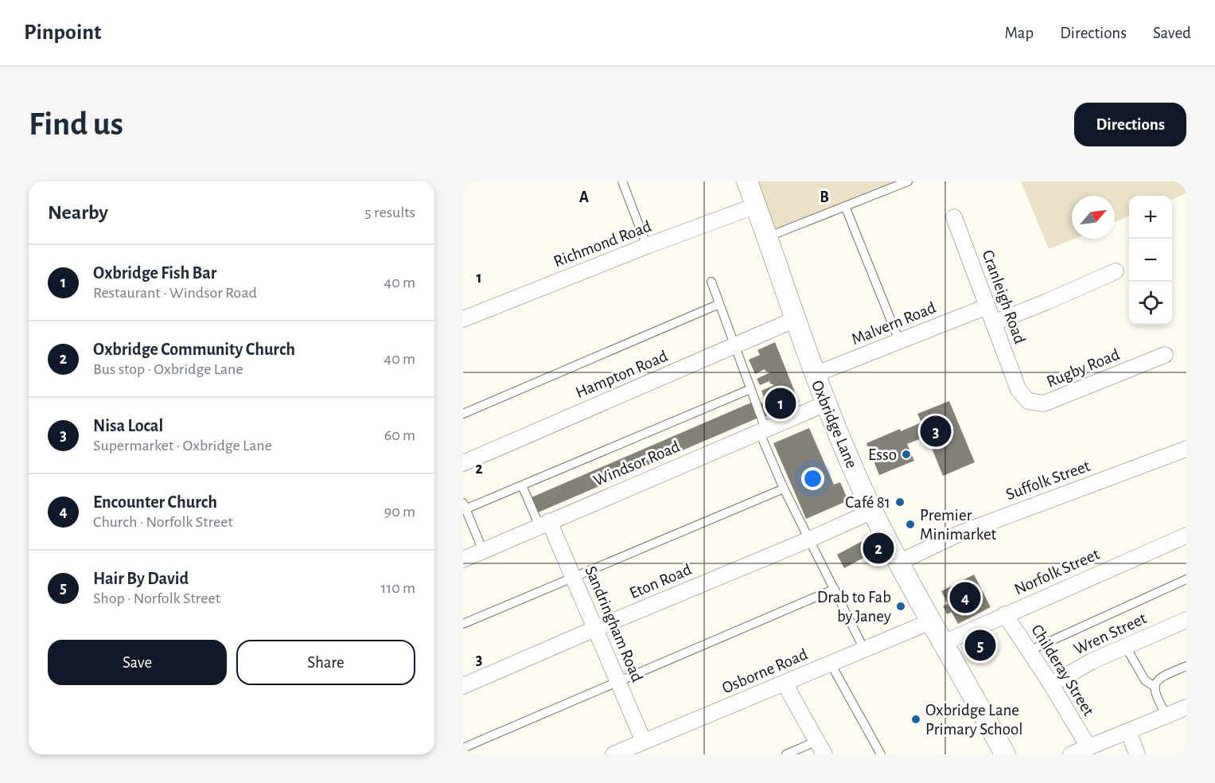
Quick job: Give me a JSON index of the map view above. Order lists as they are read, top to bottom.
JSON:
{
  "streets": {
    "street": [
      "Richmond Road",
      "Cranleigh Road",
      "Malvern Road",
      "Rugby Road",
      "Hampton Road",
      "Oxbridge Lane",
      "Windsor Road",
      "Suffolk Street",
      "Norfolk Street",
      "Eton Road",
      "Sandringham Road",
      "Wren Street",
      "Childeray Street",
      "Osborne Road"
    ]
  },
  "crossings": [
    ["Richmond Road", "Oxbridge Lane"],
    ["Cranleigh Road", "Malvern Road"],
    ["Cranleigh Road", "Rugby Road"],
    ["Malvern Road", "Oxbridge Lane"],
    ["Hampton Road", "Oxbridge Lane"],
    ["Oxbridge Lane", "Windsor Road"],
    ["Oxbridge Lane", "Suffolk Street"],
    ["Oxbridge Lane", "Norfolk Street"],
    ["Oxbridge Lane", "Eton Road"],
    ["Oxbridge Lane", "Osborne Road"],
    ["Windsor Road", "Sandringham Road"],
    ["Norfolk Street", "Childeray Street"],
    ["Eton Road", "Sandringham Road"],
    ["Sandringham Road", "Osborne Road"],
    ["Wren Street", "Childeray Street"]
  ],
  "places": [
    "Esso",
    "Café 81",
    "Premier Minimarket",
    "Drab to Fab by Janey",
    "Oxbridge Lane Primary School"
  ],
  "north": "top right",
  "page": {
    "header": "Pinpoint",
    "nav": ["Map", "Directions", "Saved"],
    "buttons": [
      "Directions",
      ["Save", "Share"]
    ],
    "title": "Find us",
    "heading": ["Nearby", "5 results"],
    "map_buttons": ["+", "−"],
    "list": [
      {
        "mark": "1",
        "name": "Oxbridge Fish Bar",
        "note": "Restaurant · Windsor Road",
        "value": "40 m"
      },
      {
        "mark": "2",
        "name": "Oxbridge Community Church",
        "note": "Bus stop · Oxbridge Lane",
        "value": "40 m"
      },
      {
        "mark": "3",
        "name": "Nisa Local",
        "note": "Supermarket · Oxbridge Lane",
        "value": "60 m"
      },
      {
        "mark": "4",
        "name": "Encounter Church",
        "note": "Church · Norfolk Street",
        "value": "90 m"
      },
      {
        "mark": "5",
        "name": "Hair By David",
        "note": "Shop · Norfolk Street",
        "value": "110 m"
      }
    ],
    "pins": [
      "1",
      "3",
      "2",
      "4",
      "5"
    ]
  },
  "grid": {
    "columns": ["A", "B"],
    "rows": ["1", "2", "3"]
  }
}
